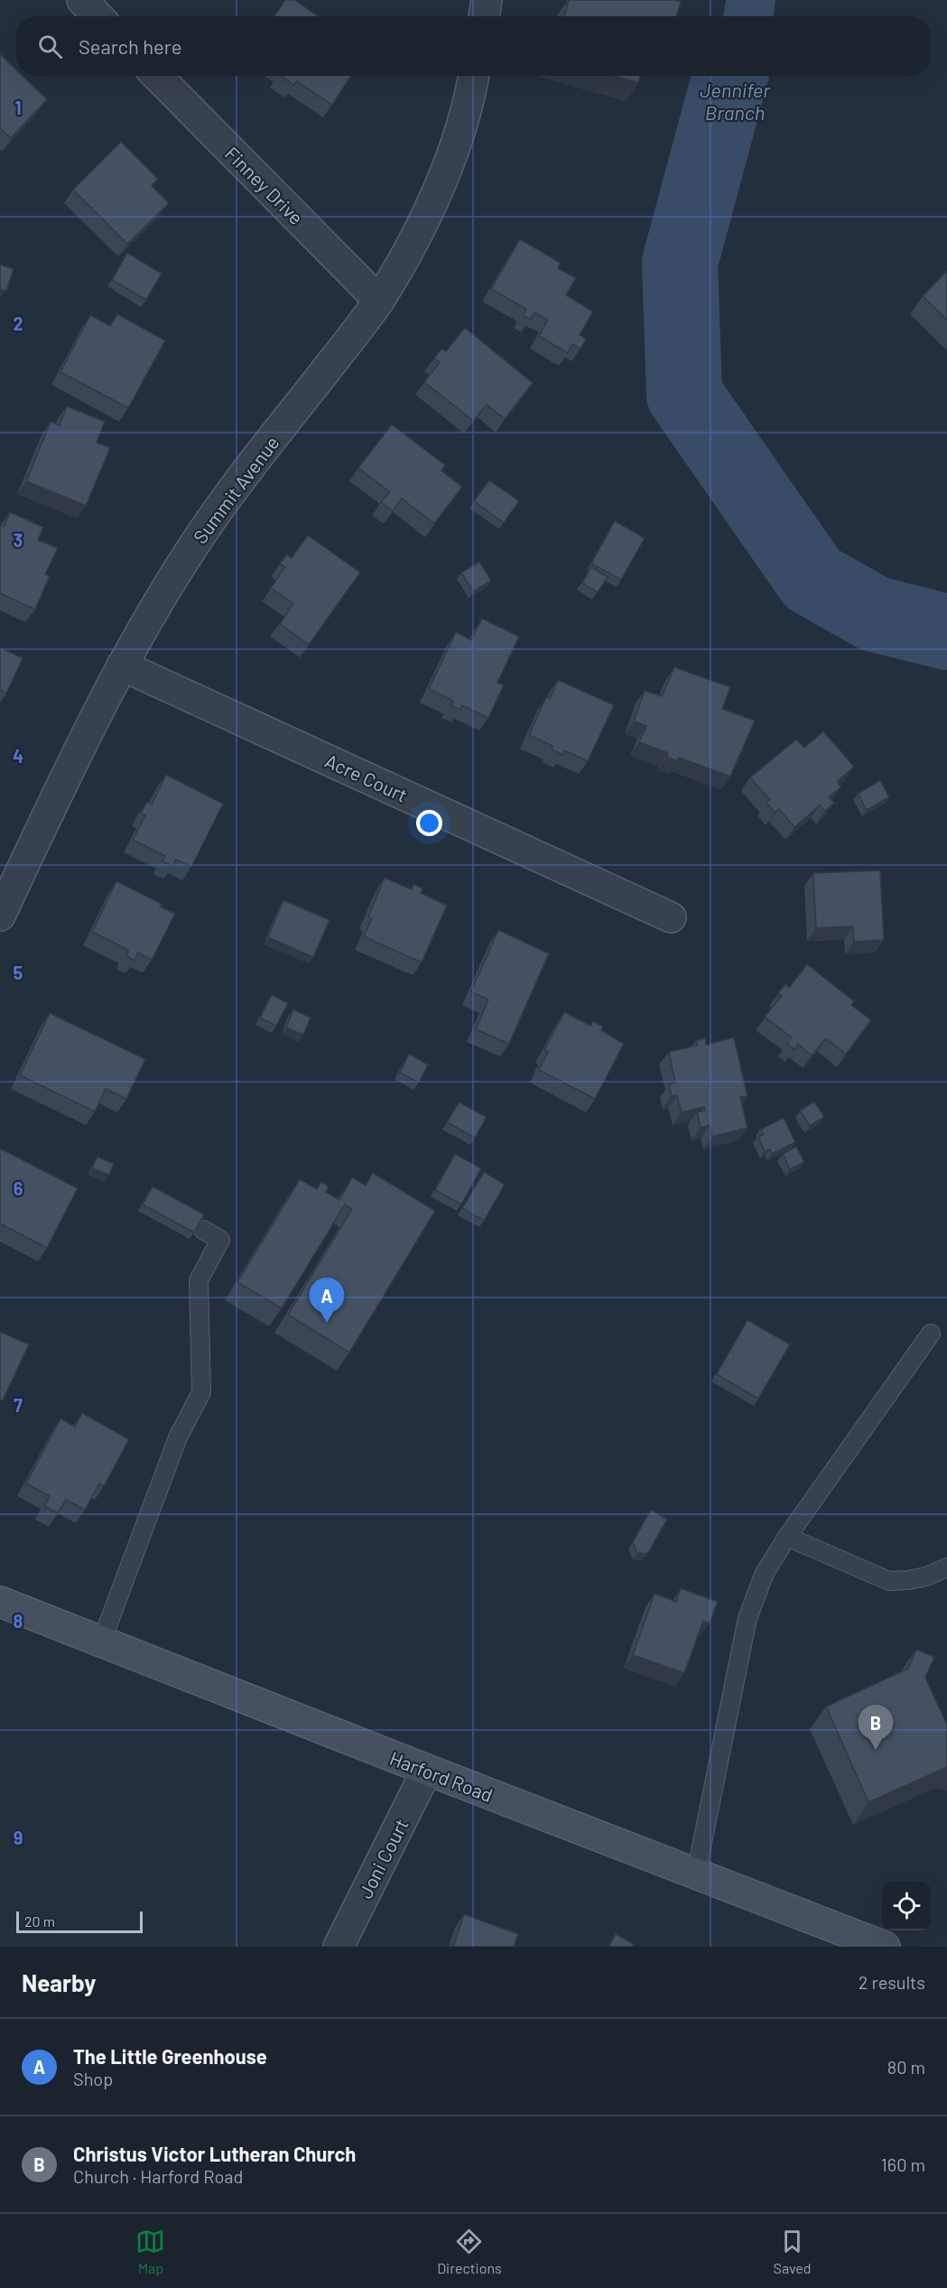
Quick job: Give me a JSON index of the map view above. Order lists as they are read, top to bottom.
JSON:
{
  "streets": {
    "main road": ["Harford Road"],
    "street": [
      "Finney Drive",
      "Summit Avenue",
      "Acre Court",
      "Joni Court"
    ]
  },
  "crossings": [
    ["Finney Drive", "Summit Avenue"],
    ["Summit Avenue", "Acre Court"],
    ["Harford Road", "Joni Court"]
  ],
  "water": ["Jennifer Branch"],
  "scale_bar": "20 m",
  "page": {
    "search": "Search here",
    "pins": ["A", "B"],
    "scale": "20 m",
    "heading": ["Nearby", "2 results"],
    "list": [
      {
        "mark": "A",
        "name": "The Little Greenhouse",
        "note": "Shop",
        "value": "80 m"
      },
      {
        "mark": "B",
        "name": "Christus Victor Lutheran Church",
        "note": "Church · Harford Road",
        "value": "160 m"
      }
    ],
    "nav": ["Map", "Directions", "Saved"]
  },
  "grid": {
    "rows": [
      "1",
      "2",
      "3",
      "4",
      "5",
      "6",
      "7",
      "8",
      "9"
    ]
  }
}
